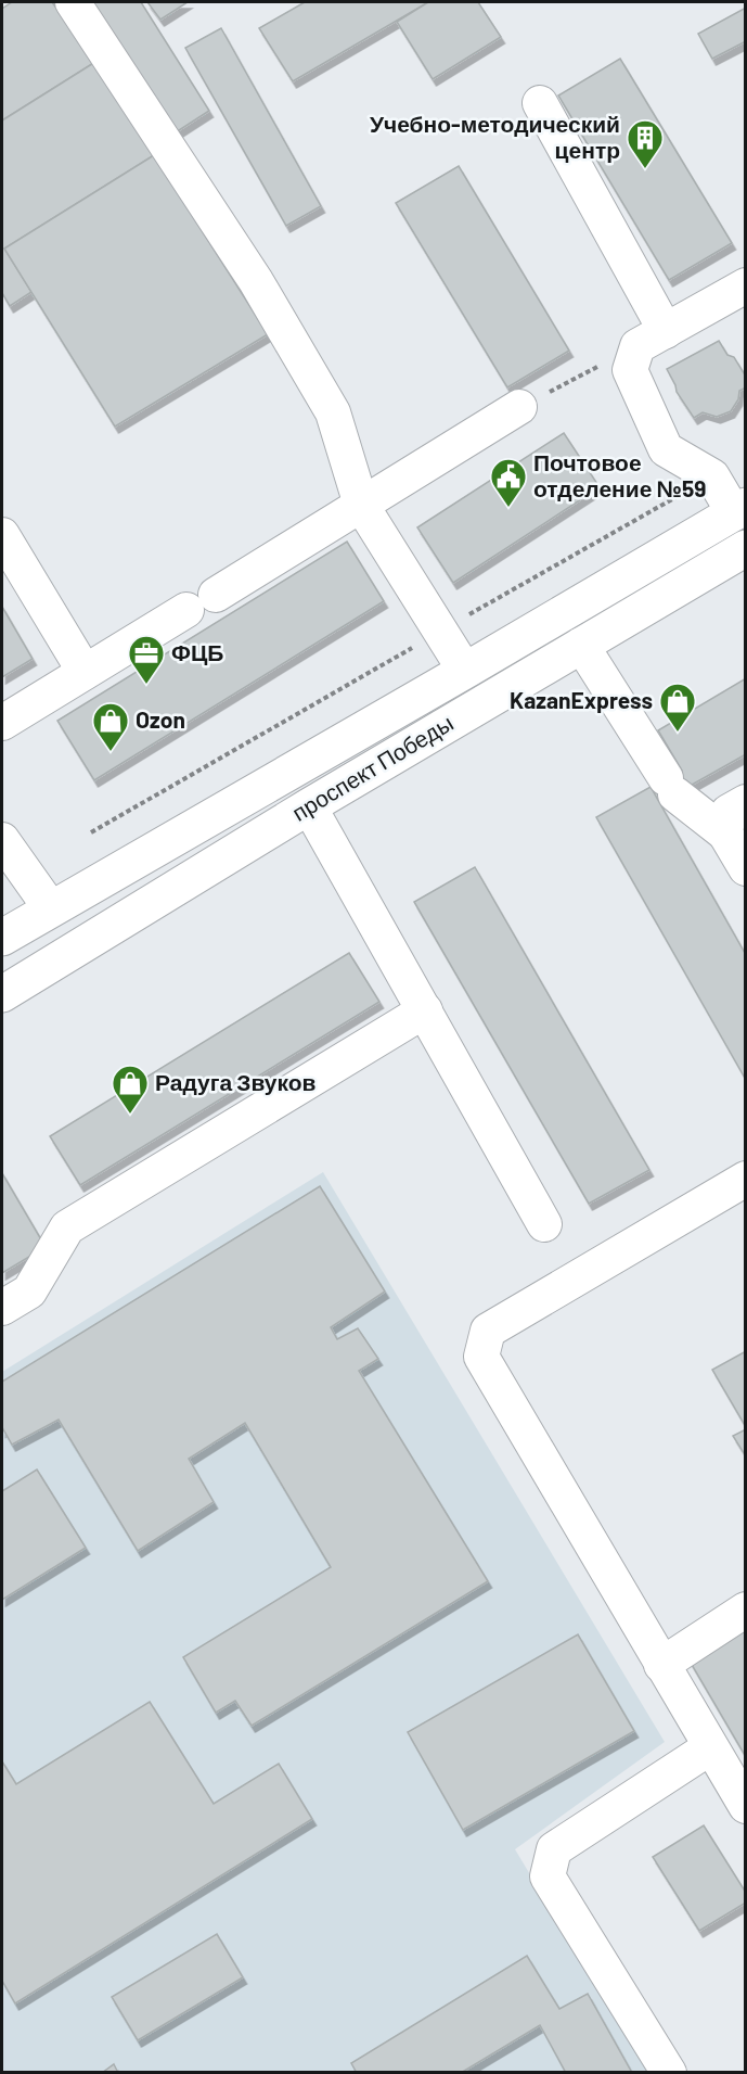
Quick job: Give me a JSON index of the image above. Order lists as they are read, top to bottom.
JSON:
{
  "streets": {
    "main road": ["проспект Победы"]
  },
  "places": {
    "building": ["Учебно-методический центр"],
    "public building": ["Почтовое отделение №59"],
    "office": ["ФЦБ"],
    "shop": ["KazanExpress", "Ozon", "Радуга Звуков"]
  }
}
